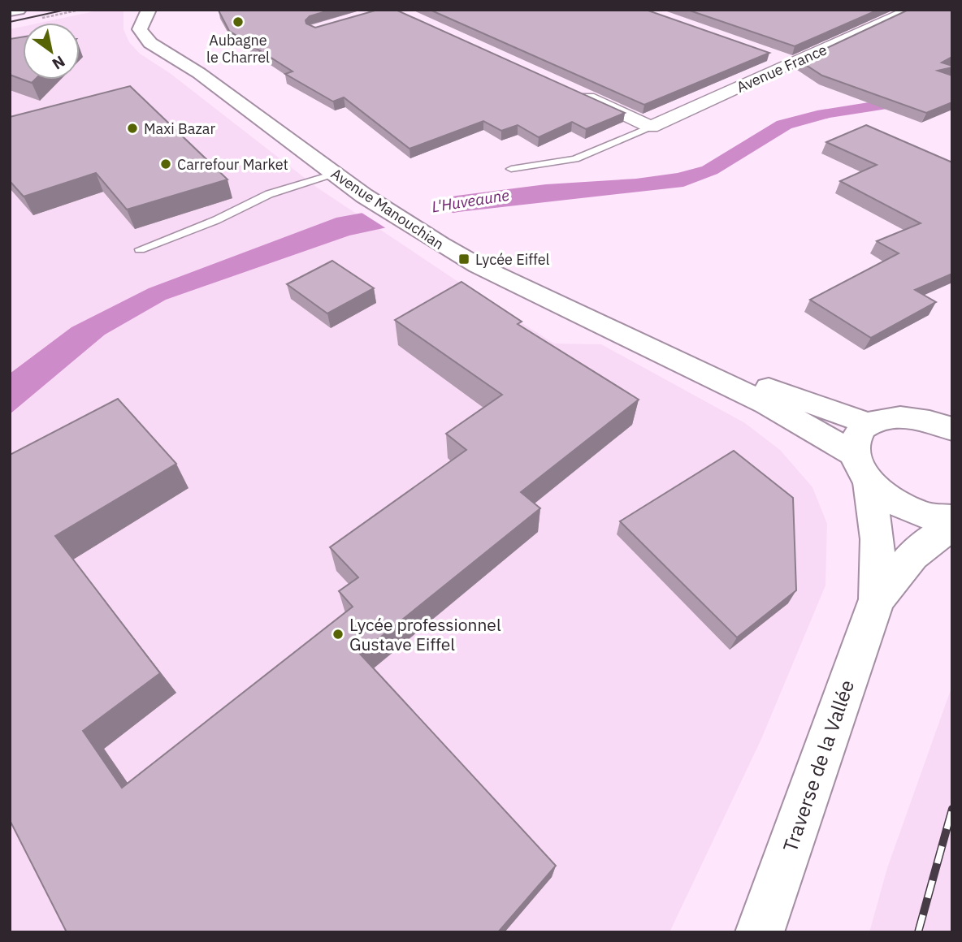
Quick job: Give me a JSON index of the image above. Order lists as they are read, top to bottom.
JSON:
{
  "streets": {
    "main road": ["Avenue Manouchian", "Traverse de la Vallée"],
    "street": ["Avenue France"]
  },
  "crossings": [
    ["Avenue Manouchian", "Traverse de la Vallée"]
  ],
  "water": ["L'Huveaune"],
  "places": {
    "other": [
      "Aubagne le Charrel",
      "Maxi Bazar",
      "Carrefour Market",
      "Lycée professionnel Gustave Eiffel"
    ],
    "transit": ["Lycée Eiffel"]
  },
  "north": "bottom right"
}
